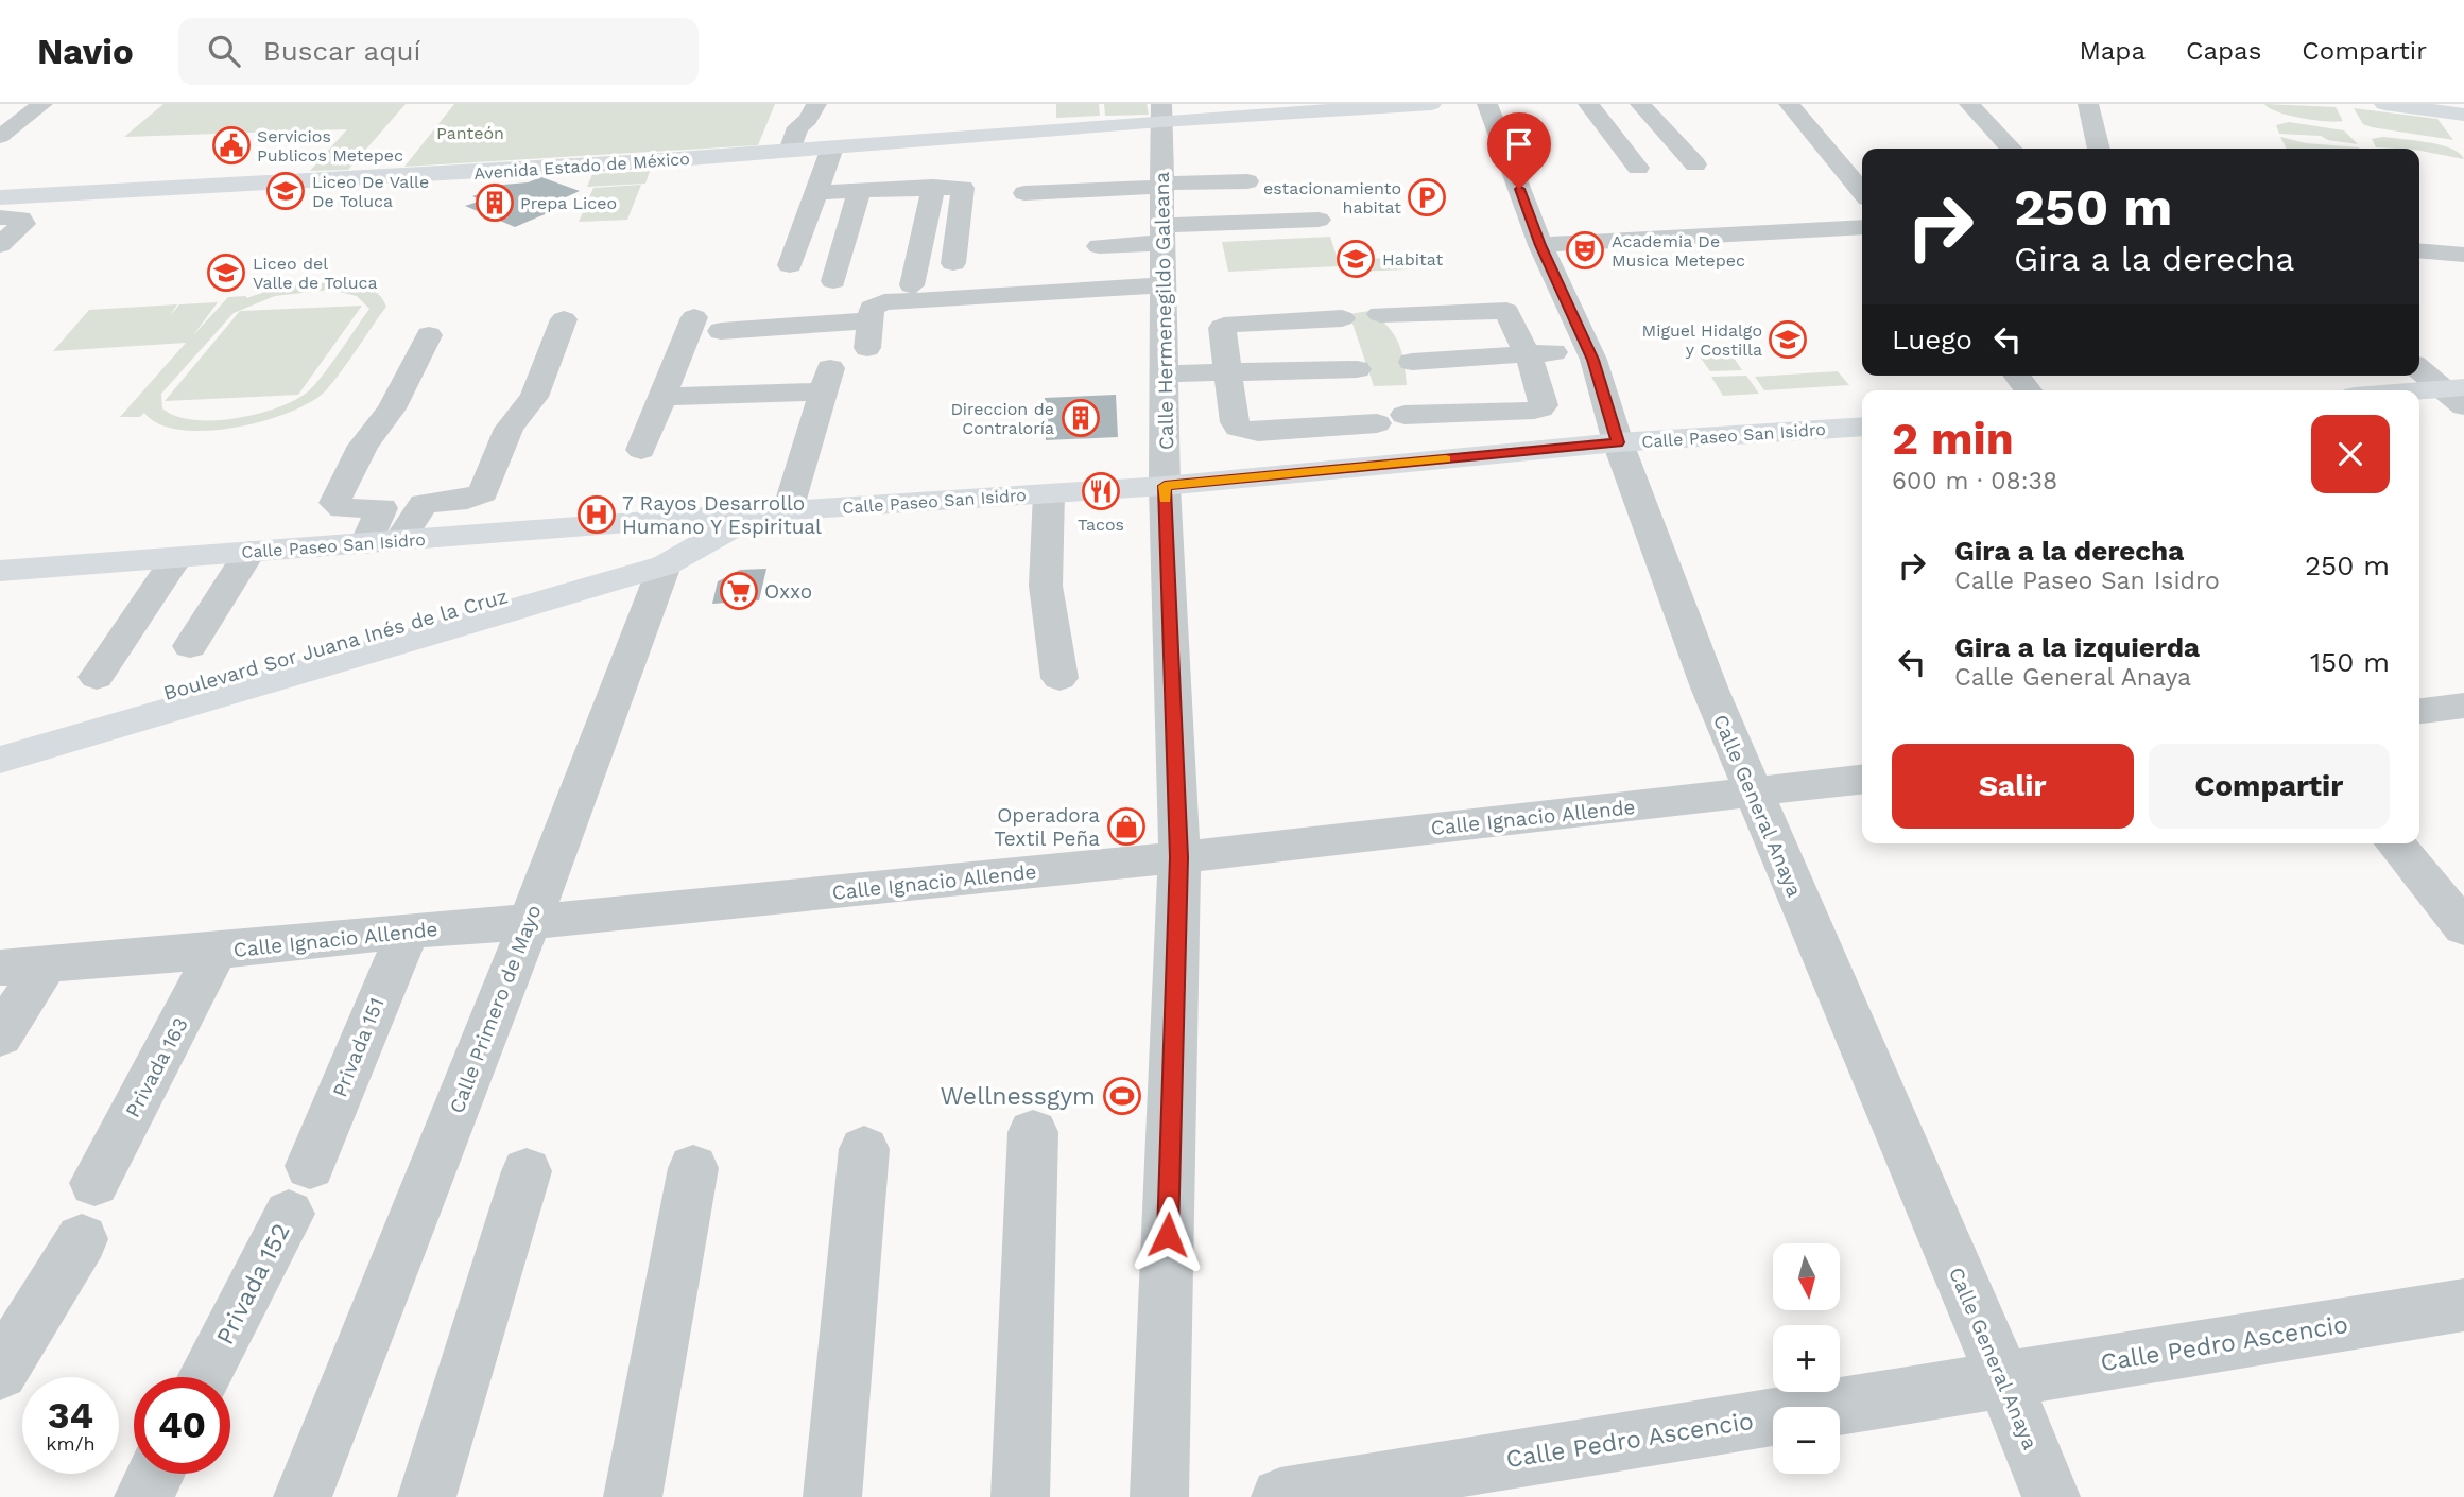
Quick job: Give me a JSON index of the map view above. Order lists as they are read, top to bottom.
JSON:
{
  "streets": {
    "main road": ["Avenida Estado de México", "Calle Paseo San Isidro", "Boulevard Sor Juana Inés de la Cruz"],
    "street": [
      "Calle Hermenegildo Galeana",
      "Calle General Anaya",
      "Calle Ignacio Allende",
      "Calle Primero de Mayo",
      "Privada 151",
      "Privada 163",
      "Privada 152",
      "Calle Pedro Ascencio"
    ]
  },
  "crossings": [
    ["Avenida Estado de México", "Calle Hermenegildo Galeana"],
    ["Calle Hermenegildo Galeana", "Calle Paseo San Isidro"],
    ["Calle Hermenegildo Galeana", "Calle Ignacio Allende"],
    ["Calle Paseo San Isidro", "Boulevard Sor Juana Inés de la Cruz"],
    ["Calle Paseo San Isidro", "Calle General Anaya"],
    ["Calle Paseo San Isidro", "Calle Primero de Mayo"],
    ["Boulevard Sor Juana Inés de la Cruz", "Calle Primero de Mayo"],
    ["Calle General Anaya", "Calle Ignacio Allende"],
    ["Calle General Anaya", "Calle Pedro Ascencio"],
    ["Calle Ignacio Allende", "Calle Primero de Mayo"],
    ["Calle Ignacio Allende", "Privada 151"],
    ["Calle Ignacio Allende", "Privada 163"]
  ],
  "parks": ["Panteón"],
  "places": {
    "public building": ["Servicios Publicos Metepec"],
    "school or university": [
      "Liceo De Valle De Toluca",
      "Habitat",
      "Liceo del Valle de Toluca",
      "Miguel Hidalgo y Costilla"
    ],
    "parking": ["estacionamiento habitat"],
    "building": ["Prepa Liceo", "Direccion de Contraloría"],
    "theatre": ["Academia De Musica Metepec"],
    "restaurant": ["Tacos"],
    "hospital": ["7 Rayos Desarrollo Humano Y Espiritual"],
    "supermarket": ["Oxxo"],
    "shop": ["Operadora Textil Peña"],
    "sports": ["Wellnessgym"]
  },
  "north": "bottom",
  "page": {
    "header": "Navio",
    "search": "Buscar aquí",
    "nav": ["Mapa", "Capas", "Compartir"],
    "turn": ["250 m", "Gira a la derecha"],
    "then": "Luego",
    "heading": ["2 min", "600 m · 08:38"],
    "list": [
      {
        "name": "Gira a la derecha",
        "note": "Calle Paseo San Isidro",
        "value": "250 m"
      },
      {
        "name": "Gira a la izquierda",
        "note": "Calle General Anaya",
        "value": "150 m"
      }
    ],
    "buttons": ["Salir", "Compartir"],
    "map_buttons": ["+", "−"],
    "speed": "34 km/h",
    "limit": "40"
  }
}
